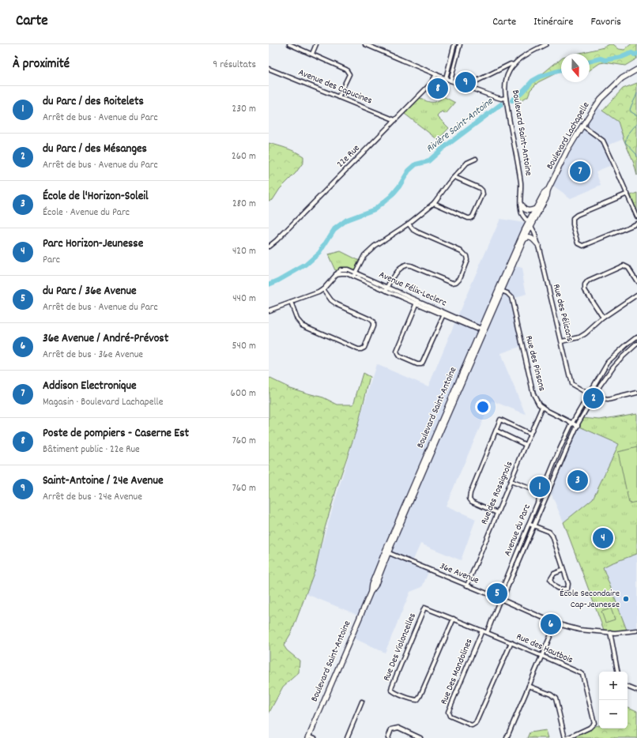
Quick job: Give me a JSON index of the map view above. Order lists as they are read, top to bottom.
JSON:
{
  "streets": {
    "main road": ["Boulevard Saint-Antoine", "Boulevard Lachapelle"],
    "street": [
      "Avenue des Capucines",
      "22e Rue",
      "Avenue Félix-Leclerc",
      "Rue des Pélicans",
      "Rue des Pinsons",
      "Rue des Rossignols",
      "Avenue du Parc",
      "36e Avenue",
      "Rue Des Violoncelles",
      "Rue des Hautbois",
      "Rue Des Mandolines"
    ]
  },
  "crossings": [
    ["Avenue des Capucines", "22e Rue"],
    ["Boulevard Saint-Antoine", "Boulevard Lachapelle"],
    ["Boulevard Saint-Antoine", "Avenue Félix-Leclerc"],
    ["Boulevard Saint-Antoine", "Rue des Pélicans"],
    ["Boulevard Saint-Antoine", "Rue des Pinsons"],
    ["Boulevard Saint-Antoine", "36e Avenue"],
    ["Boulevard Lachapelle", "Rue des Pélicans"],
    ["Rue des Pélicans", "Avenue du Parc"],
    ["Rue des Pinsons", "Rue des Rossignols"],
    ["Rue des Pinsons", "Avenue du Parc"],
    ["Rue des Rossignols", "36e Avenue"],
    ["Avenue du Parc", "36e Avenue"],
    ["Avenue du Parc", "Rue des Hautbois"],
    ["Rue Des Violoncelles", "Rue des Hautbois"],
    ["Rue des Hautbois", "Rue Des Mandolines"]
  ],
  "water": ["Rivière Saint-Antoine"],
  "places": ["École Secondaire Cap-Jeunesse"],
  "north": "bottom",
  "page": {
    "header": "Carte",
    "nav": ["Carte", "Itinéraire", "Favoris"],
    "heading": ["À proximité", "9 résultats"],
    "pins": [
      "9",
      "8",
      "7",
      "2",
      "3",
      "1",
      "4",
      "5",
      "6"
    ],
    "list": [
      {
        "mark": "1",
        "name": "du Parc / des Roitelets",
        "note": "Arrêt de bus · Avenue du Parc",
        "value": "230 m"
      },
      {
        "mark": "2",
        "name": "du Parc / des Mésanges",
        "note": "Arrêt de bus · Avenue du Parc",
        "value": "260 m"
      },
      {
        "mark": "3",
        "name": "École de l'Horizon-Soleil",
        "note": "École · Avenue du Parc",
        "value": "280 m"
      },
      {
        "mark": "4",
        "name": "Parc Horizon-Jeunesse",
        "note": "Parc",
        "value": "420 m"
      },
      {
        "mark": "5",
        "name": "du Parc / 36e Avenue",
        "note": "Arrêt de bus · Avenue du Parc",
        "value": "440 m"
      },
      {
        "mark": "6",
        "name": "36e Avenue / André-Prévost",
        "note": "Arrêt de bus · 36e Avenue",
        "value": "540 m"
      },
      {
        "mark": "7",
        "name": "Addison Electronique",
        "note": "Magasin · Boulevard Lachapelle",
        "value": "600 m"
      },
      {
        "mark": "8",
        "name": "Poste de pompiers - Caserne Est",
        "note": "Bâtiment public · 22e Rue",
        "value": "760 m"
      },
      {
        "mark": "9",
        "name": "Saint-Antoine / 24e Avenue",
        "note": "Arrêt de bus · 24e Avenue",
        "value": "760 m"
      }
    ],
    "map_buttons": ["+", "−"]
  }
}
